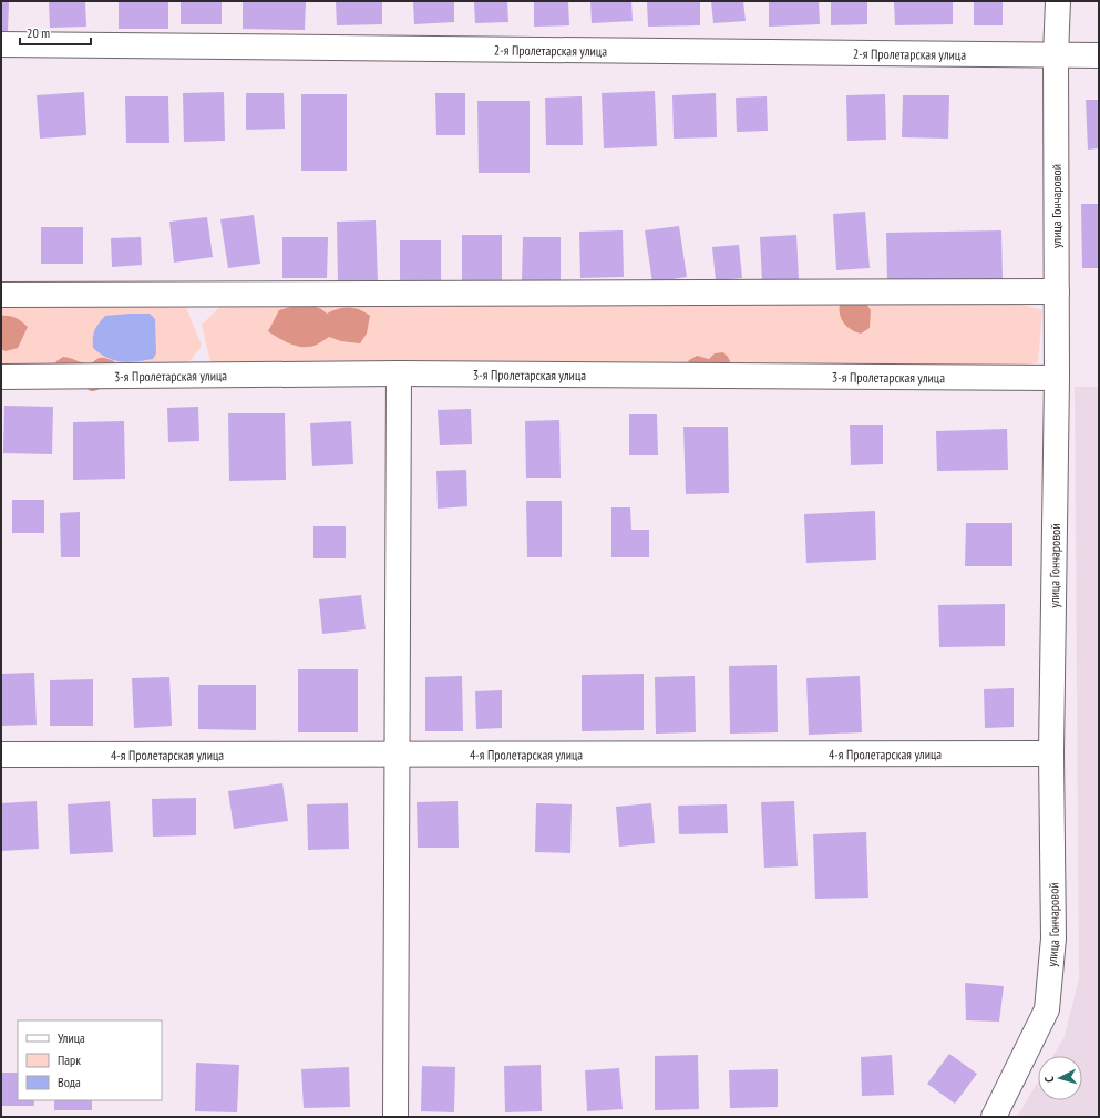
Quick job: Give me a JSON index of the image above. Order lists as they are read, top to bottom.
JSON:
{
  "streets": {
    "street": [
      "2-я Пролетарская улица",
      "улица Гончаровой",
      "3-я Пролетарская улица",
      "4-я Пролетарская улица"
    ]
  },
  "crossings": [
    ["2-я Пролетарская улица", "улица Гончаровой"],
    ["улица Гончаровой", "3-я Пролетарская улица"],
    ["улица Гончаровой", "4-я Пролетарская улица"]
  ],
  "legend": ["Улица", "Парк", "Вода"],
  "scale_bar": "20 m",
  "north": "left"
}
